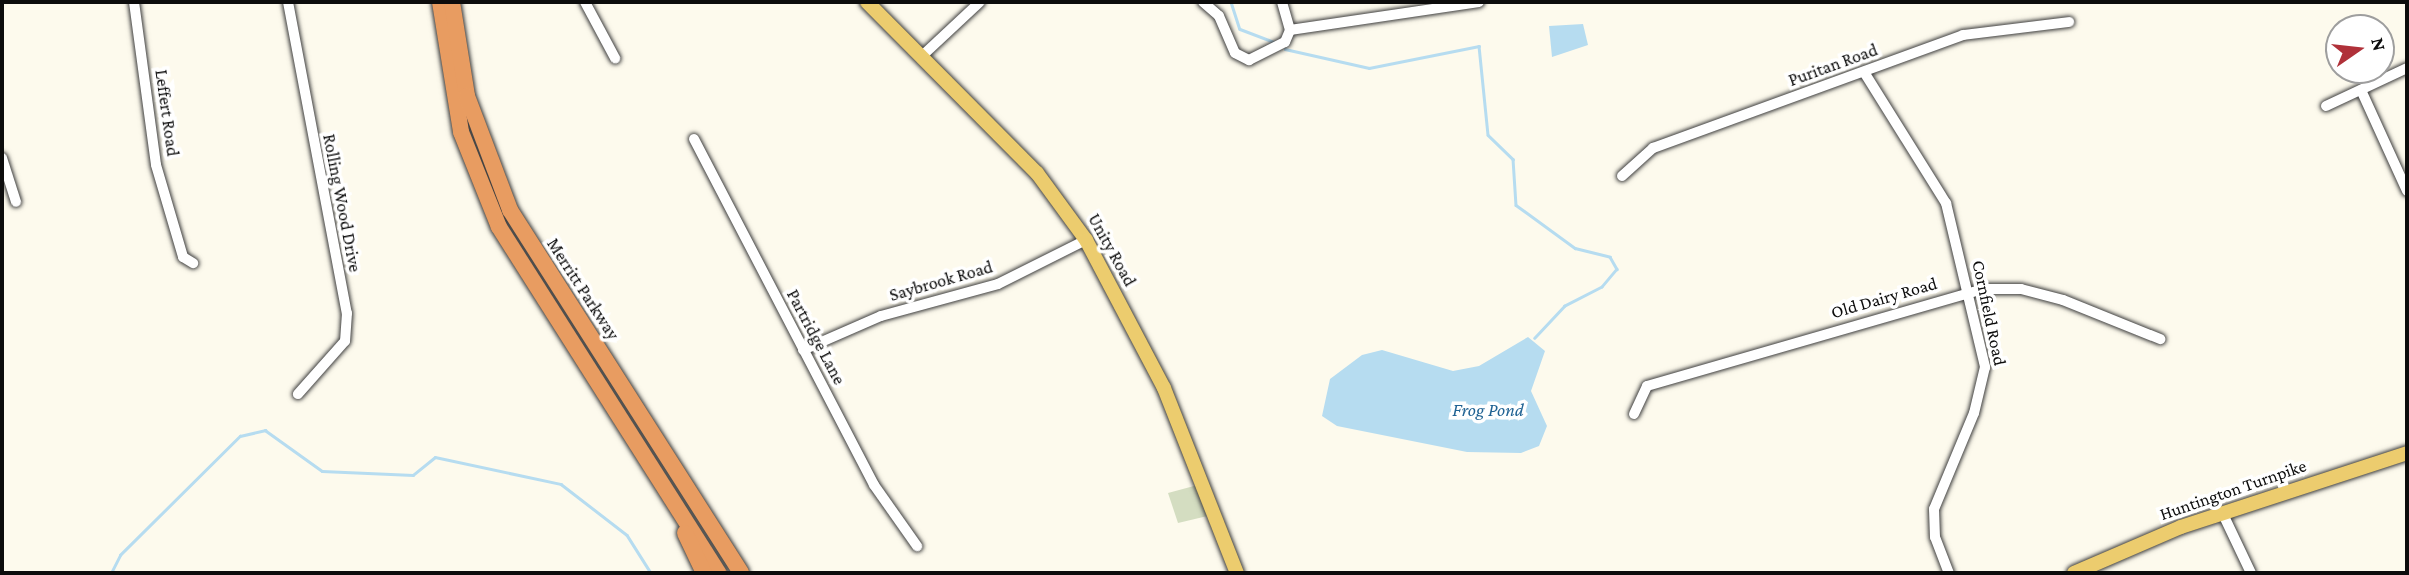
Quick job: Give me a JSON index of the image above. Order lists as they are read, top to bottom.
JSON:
{
  "streets": {
    "highway": ["Merritt Parkway"],
    "main road": ["Unity Road", "Huntington Turnpike"],
    "street": [
      "Puritan Road",
      "Leffert Road",
      "Rolling Wood Drive",
      "Saybrook Road",
      "Old Dairy Road",
      "Cornfield Road",
      "Partridge Lane"
    ]
  },
  "crossings": [
    ["Puritan Road", "Cornfield Road"],
    ["Unity Road", "Saybrook Road"],
    ["Saybrook Road", "Partridge Lane"],
    ["Old Dairy Road", "Cornfield Road"]
  ],
  "water": ["Frog Pond"],
  "north": "right"
}
